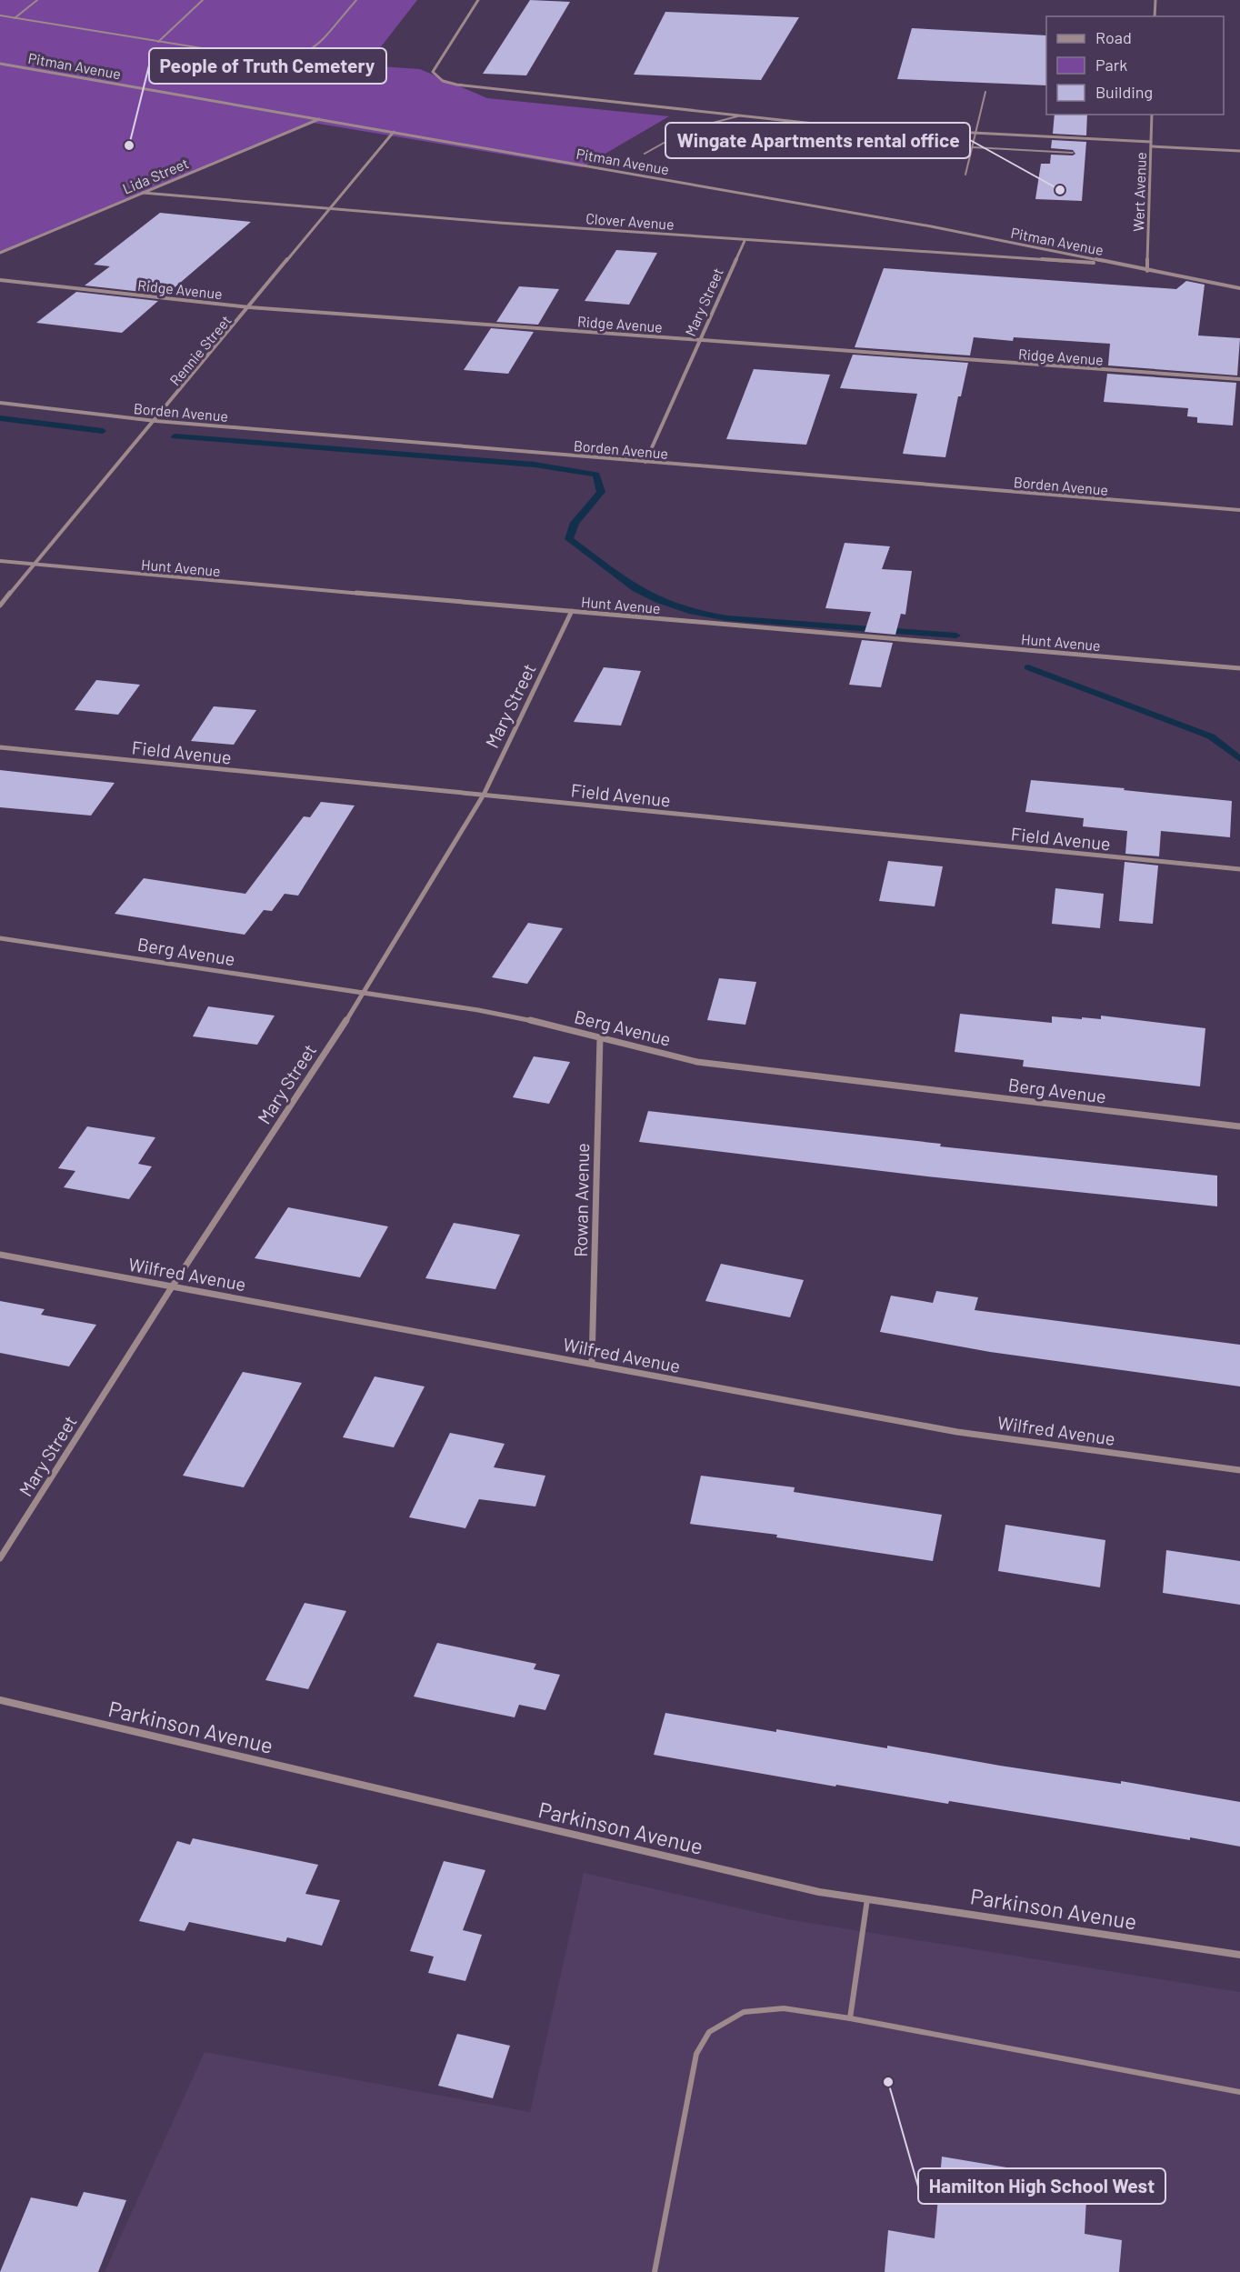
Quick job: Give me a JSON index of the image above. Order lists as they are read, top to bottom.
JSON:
{
  "streets": {
    "street": [
      "Pitman Avenue",
      "Lida Street",
      "Wert Avenue",
      "Clover Avenue",
      "Ridge Avenue",
      "Mary Street",
      "Rennie Street",
      "Borden Avenue",
      "Hunt Avenue",
      "Field Avenue",
      "Berg Avenue",
      "Rowan Avenue",
      "Wilfred Avenue",
      "Parkinson Avenue"
    ]
  },
  "crossings": [
    ["Pitman Avenue", "Lida Street"],
    ["Pitman Avenue", "Wert Avenue"],
    ["Pitman Avenue", "Clover Avenue"],
    ["Pitman Avenue", "Rennie Street"],
    ["Lida Street", "Clover Avenue"],
    ["Clover Avenue", "Mary Street"],
    ["Clover Avenue", "Rennie Street"],
    ["Ridge Avenue", "Mary Street"],
    ["Ridge Avenue", "Rennie Street"],
    ["Mary Street", "Borden Avenue"],
    ["Mary Street", "Hunt Avenue"],
    ["Mary Street", "Field Avenue"],
    ["Mary Street", "Berg Avenue"],
    ["Mary Street", "Wilfred Avenue"],
    ["Rennie Street", "Borden Avenue"],
    ["Rennie Street", "Hunt Avenue"],
    ["Berg Avenue", "Rowan Avenue"],
    ["Rowan Avenue", "Wilfred Avenue"]
  ],
  "places": ["People of Truth Cemetery", "Wingate Apartments rental office", "Hamilton High School West"],
  "legend": ["Road", "Park", "Building"]
}
